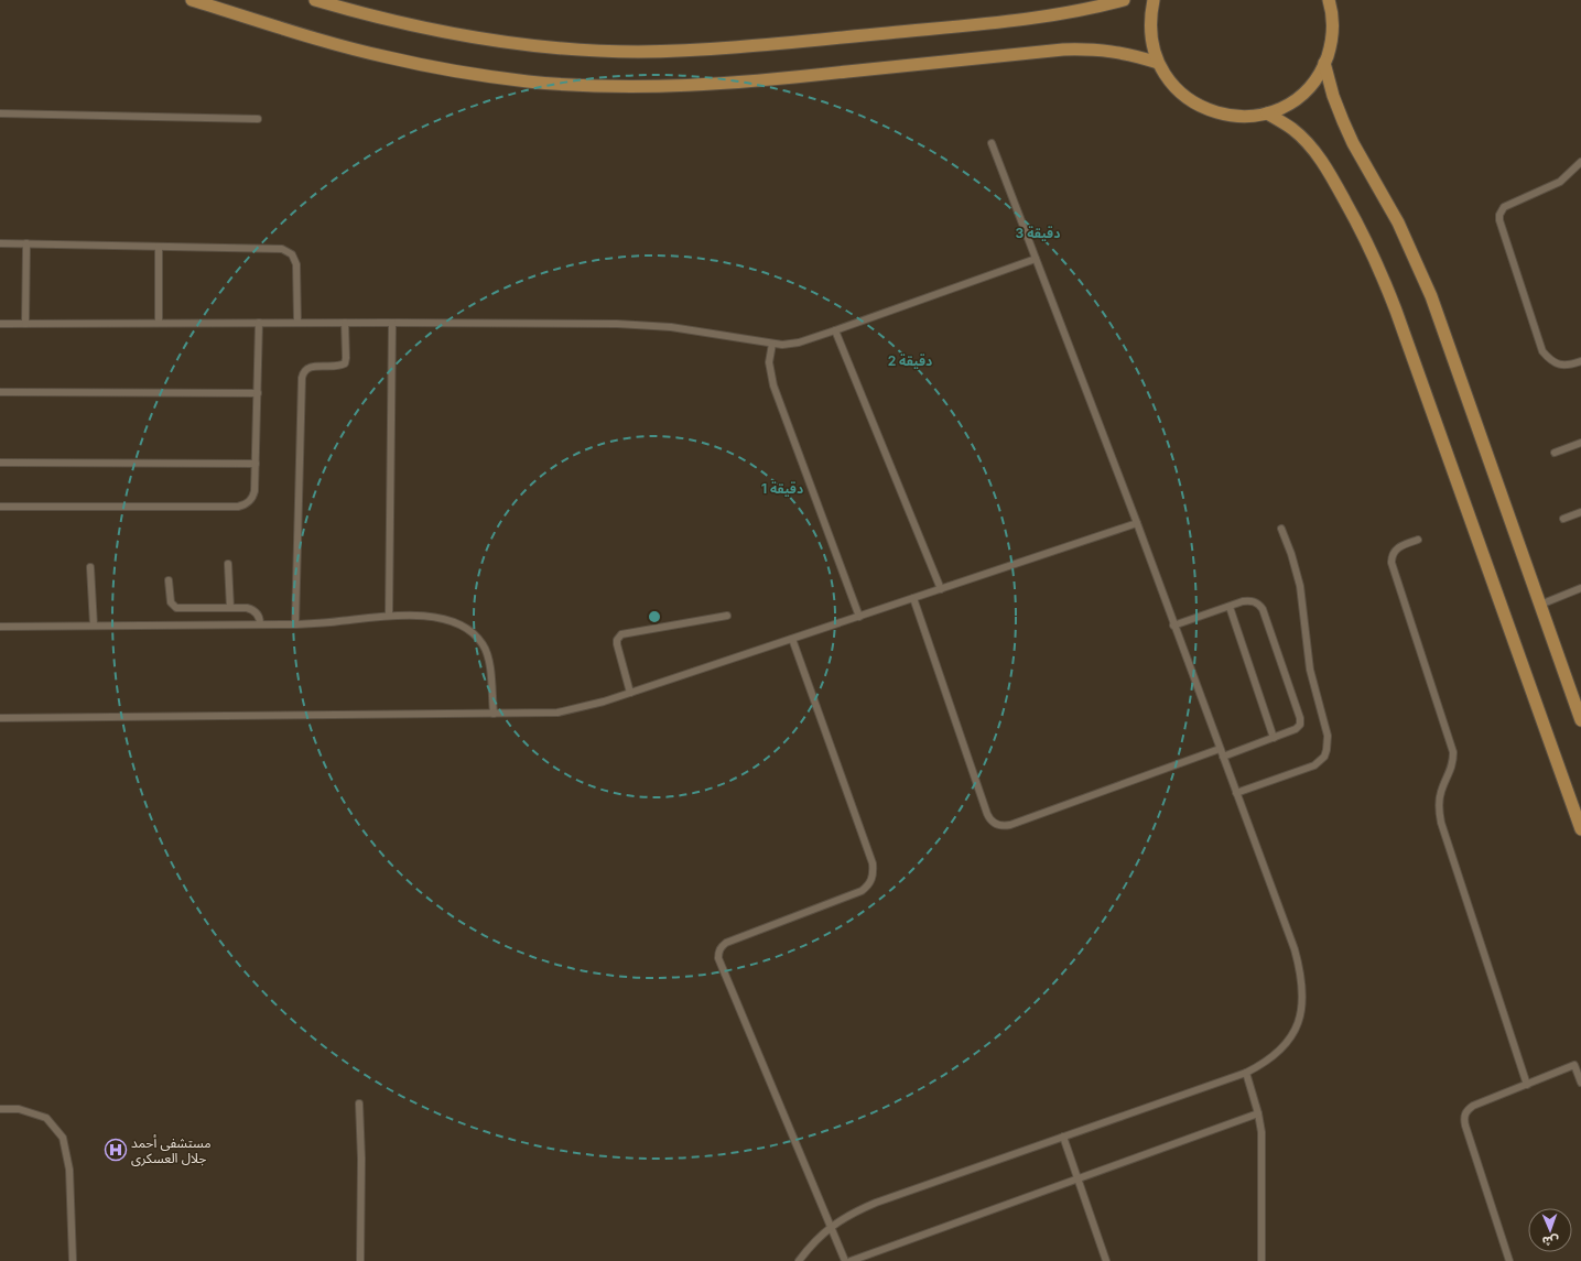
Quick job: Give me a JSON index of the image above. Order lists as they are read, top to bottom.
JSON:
{
  "places": {
    "hospital": ["مستشفى أحمد جلال العسكرى"]
  },
  "north": "bottom",
  "rings": ["3 دقيقة", "2 دقيقة", "1 دقيقة"]
}
